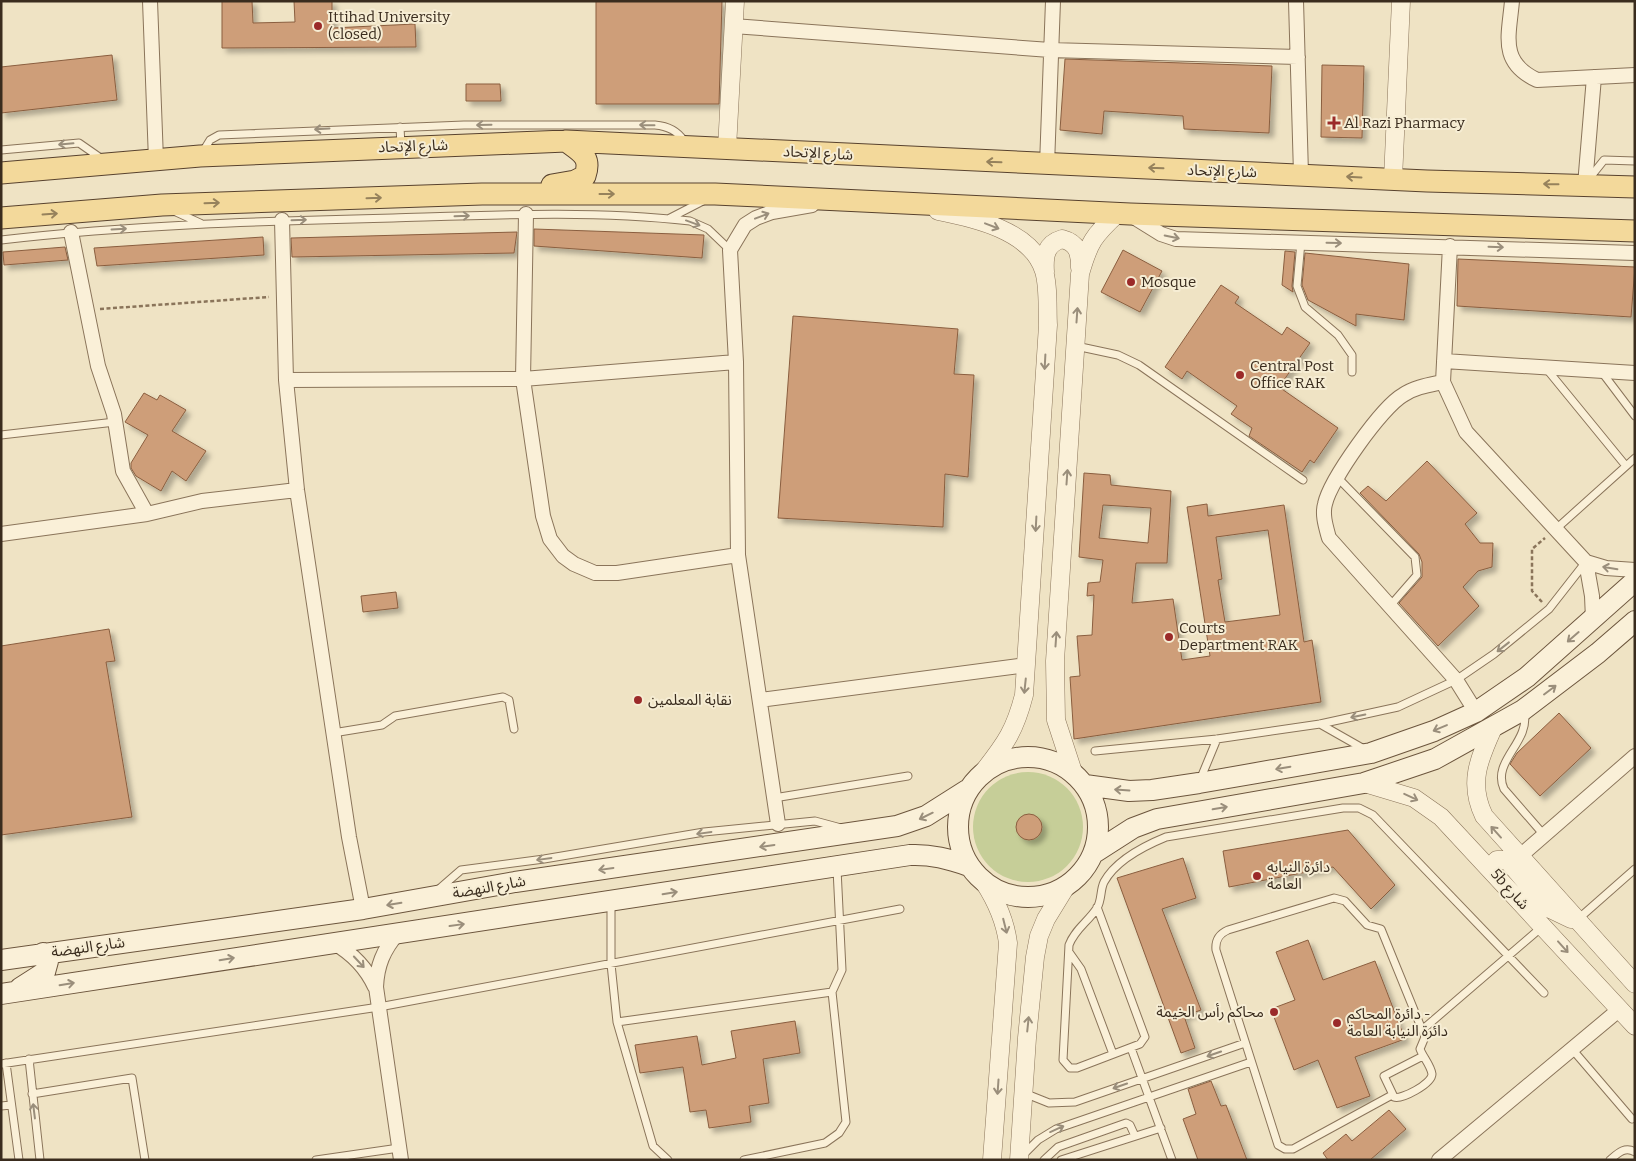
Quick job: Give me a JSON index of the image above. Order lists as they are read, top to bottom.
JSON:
{
  "streets": {
    "main road": ["شارع الإتحاد", "شارع النهضة"],
    "street": ["5b شارع"]
  },
  "places": {
    "other": [
      "Ittihad University (closed)",
      "Mosque",
      "Central Post Office RAK",
      "Courts Department RAK",
      "نقابة المعلمين",
      "دائرة النيابه العامة",
      "محاكم رأس الخيمة",
      "دائرة المحاكم - دائرة النيابة العامة"
    ],
    "health": ["Al Razi Pharmacy"]
  }
}
